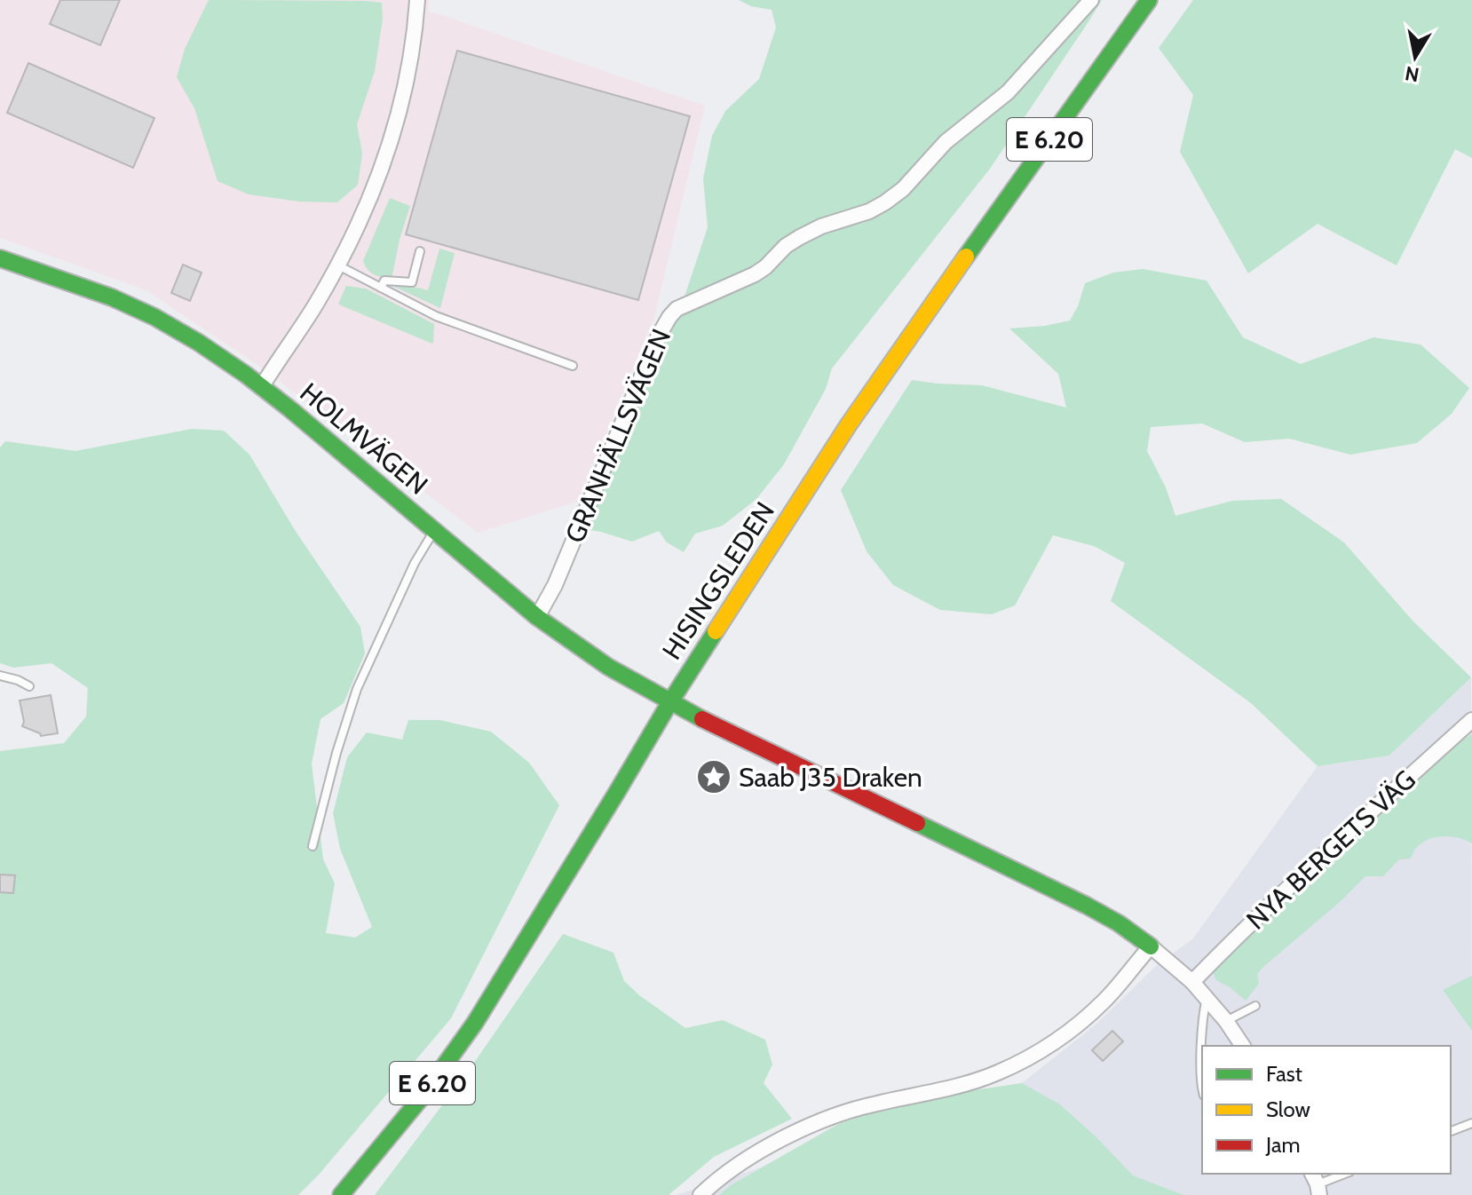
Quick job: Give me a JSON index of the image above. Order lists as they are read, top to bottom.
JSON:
{
  "streets": {
    "main road": ["E 6.20", "HOLMVÄGEN", "HISINGSLEDEN"],
    "street": ["GRANHÄLLSVÄGEN", "NYA BERGETS VÄG"]
  },
  "crossings": [
    ["GRANHÄLLSVÄGEN", "HOLMVÄGEN"],
    ["HOLMVÄGEN", "HISINGSLEDEN"]
  ],
  "places": {
    "place": ["Saab J35 Draken"]
  },
  "legend": ["Fast", "Slow", "Jam"],
  "north": "bottom"
}
